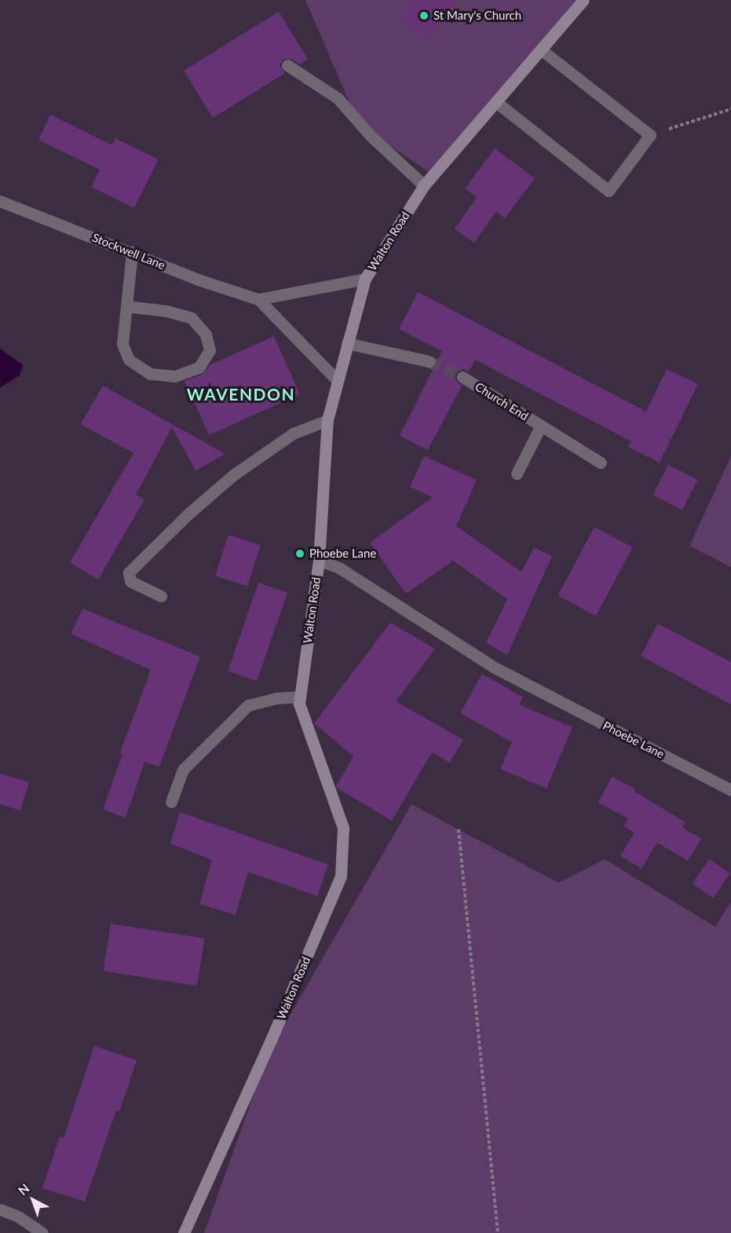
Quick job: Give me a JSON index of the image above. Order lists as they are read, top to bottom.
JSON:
{
  "streets": {
    "street": [
      "Walton Road",
      "Stockwell Lane",
      "Church End",
      "Phoebe Lane"
    ]
  },
  "crossings": [
    ["Walton Road", "Stockwell Lane"],
    ["Walton Road", "Phoebe Lane"]
  ],
  "districts": ["WAVENDON"],
  "places": ["St Mary's Church", "Phoebe Lane"],
  "north": "top left"
}
